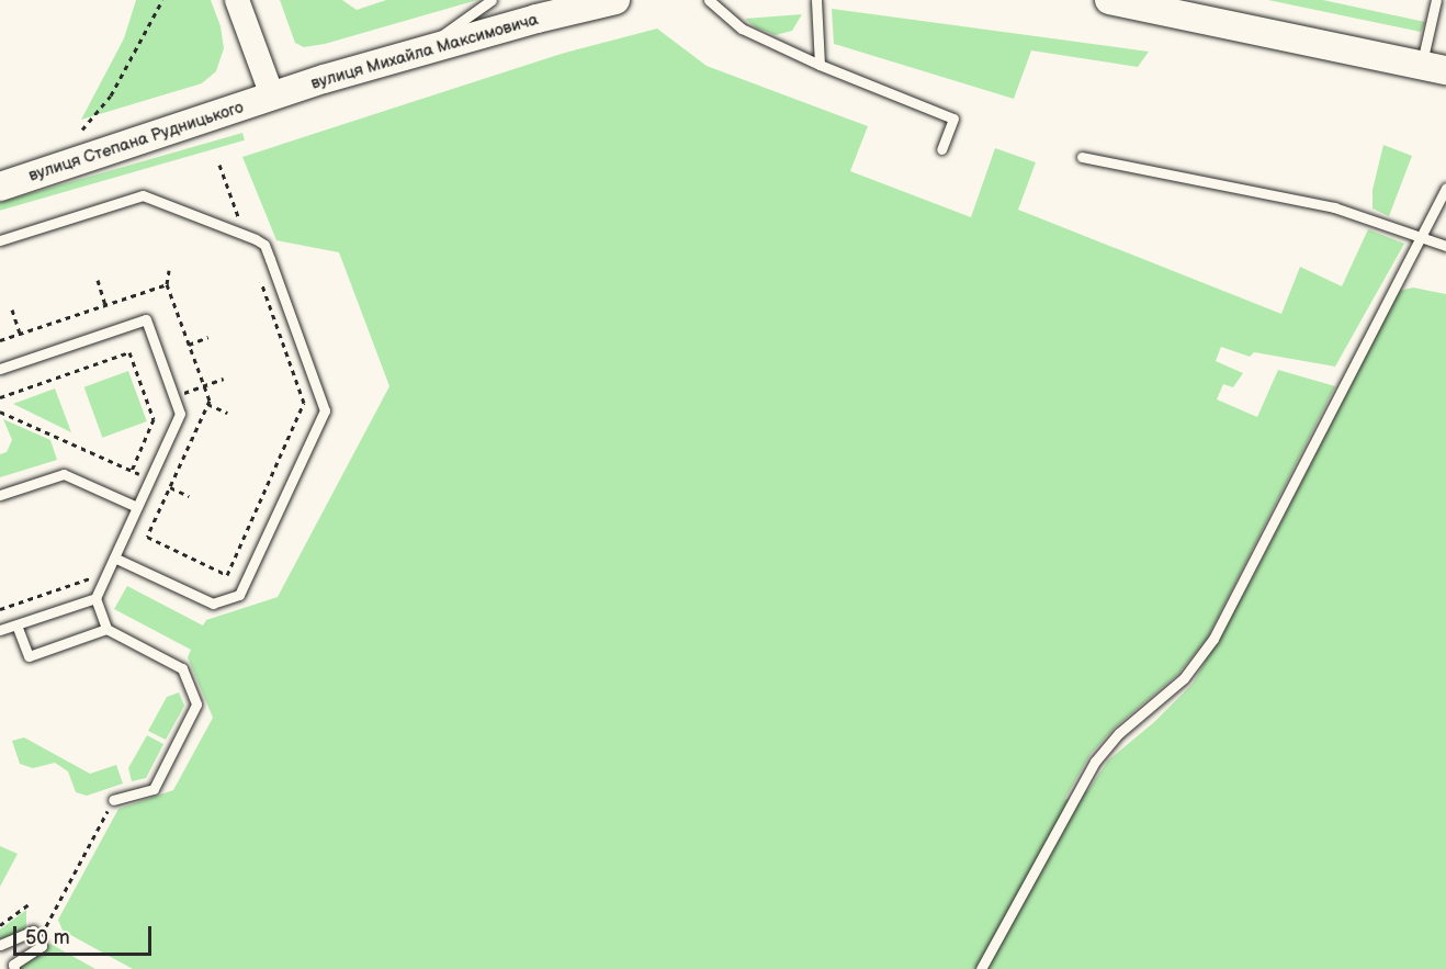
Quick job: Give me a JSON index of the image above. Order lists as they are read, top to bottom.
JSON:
{
  "streets": {
    "main road": ["вулиця Михайла Максимовича", "вулиця Степана Рудницького"]
  },
  "crossings": [
    ["вулиця Михайла Максимовича", "вулиця Степана Рудницького"]
  ],
  "scale_bar": "50 m"
}
